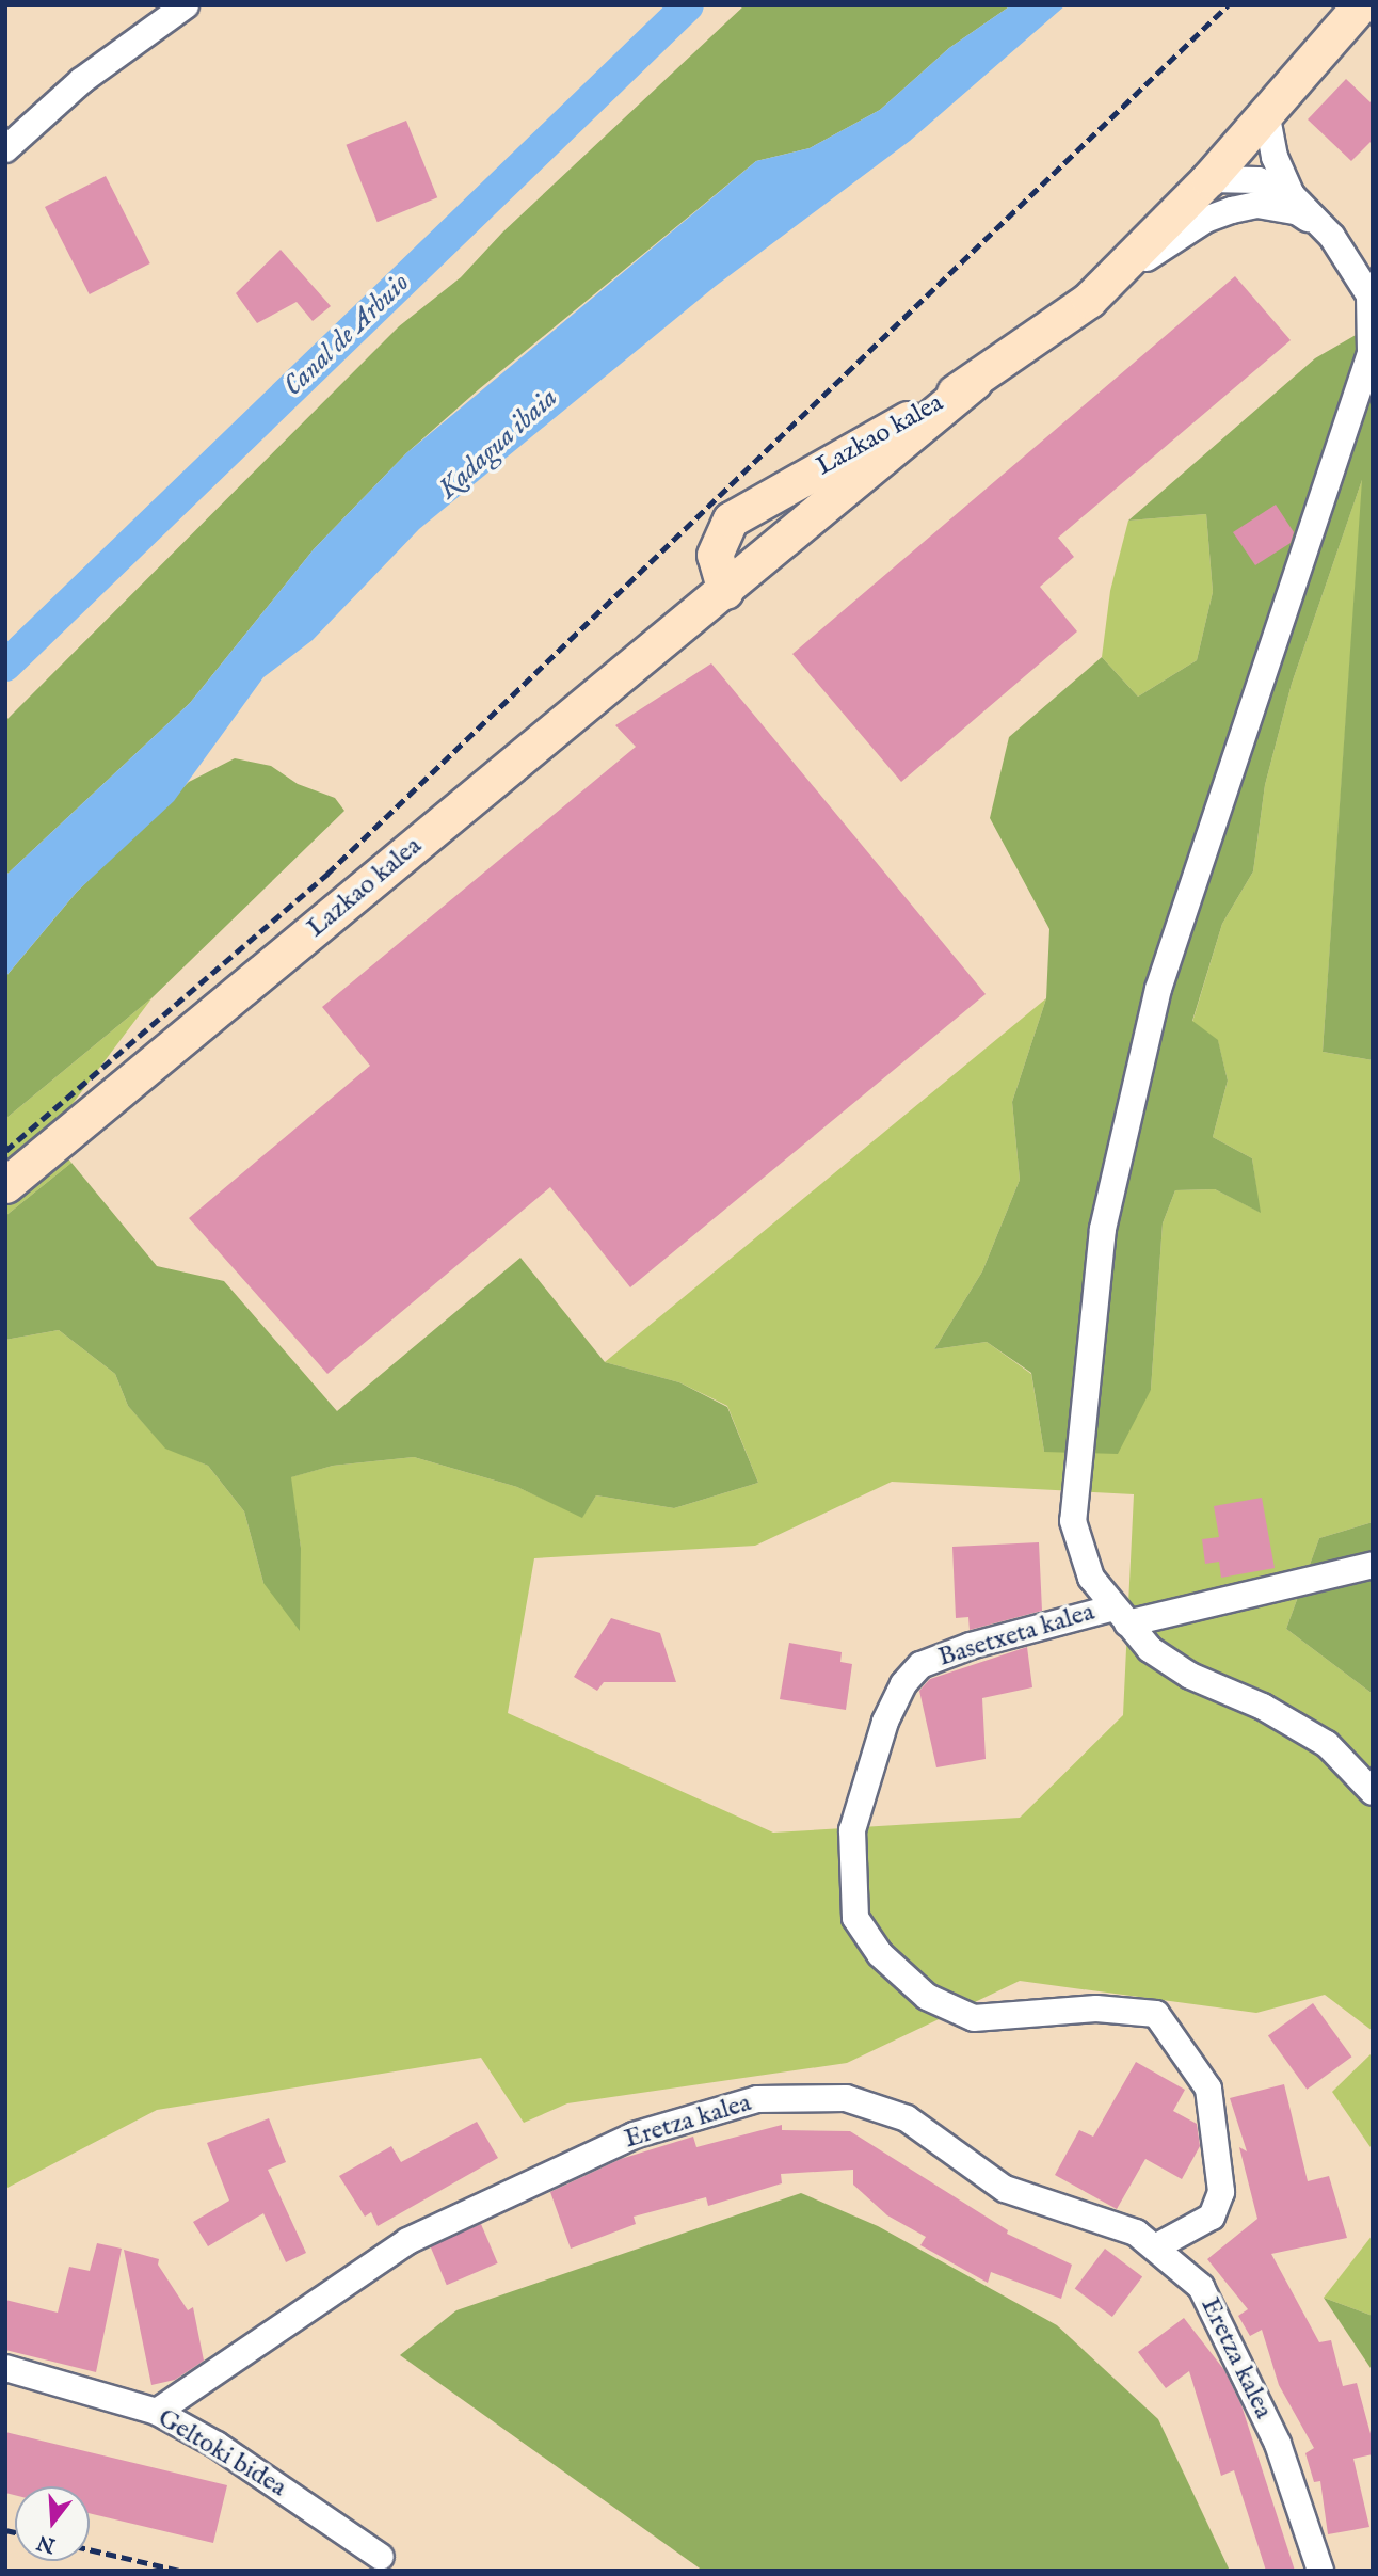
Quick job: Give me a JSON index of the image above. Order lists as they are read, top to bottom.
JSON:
{
  "streets": {
    "street": [
      "Lazkao kalea",
      "Basetxeta kalea",
      "Eretza kalea",
      "Geltoki bidea"
    ]
  },
  "crossings": [
    ["Basetxeta kalea", "Eretza kalea"],
    ["Eretza kalea", "Geltoki bidea"]
  ],
  "water": ["Canal de Arbuio", "Kadagua ibaia"],
  "north": "bottom"
}
